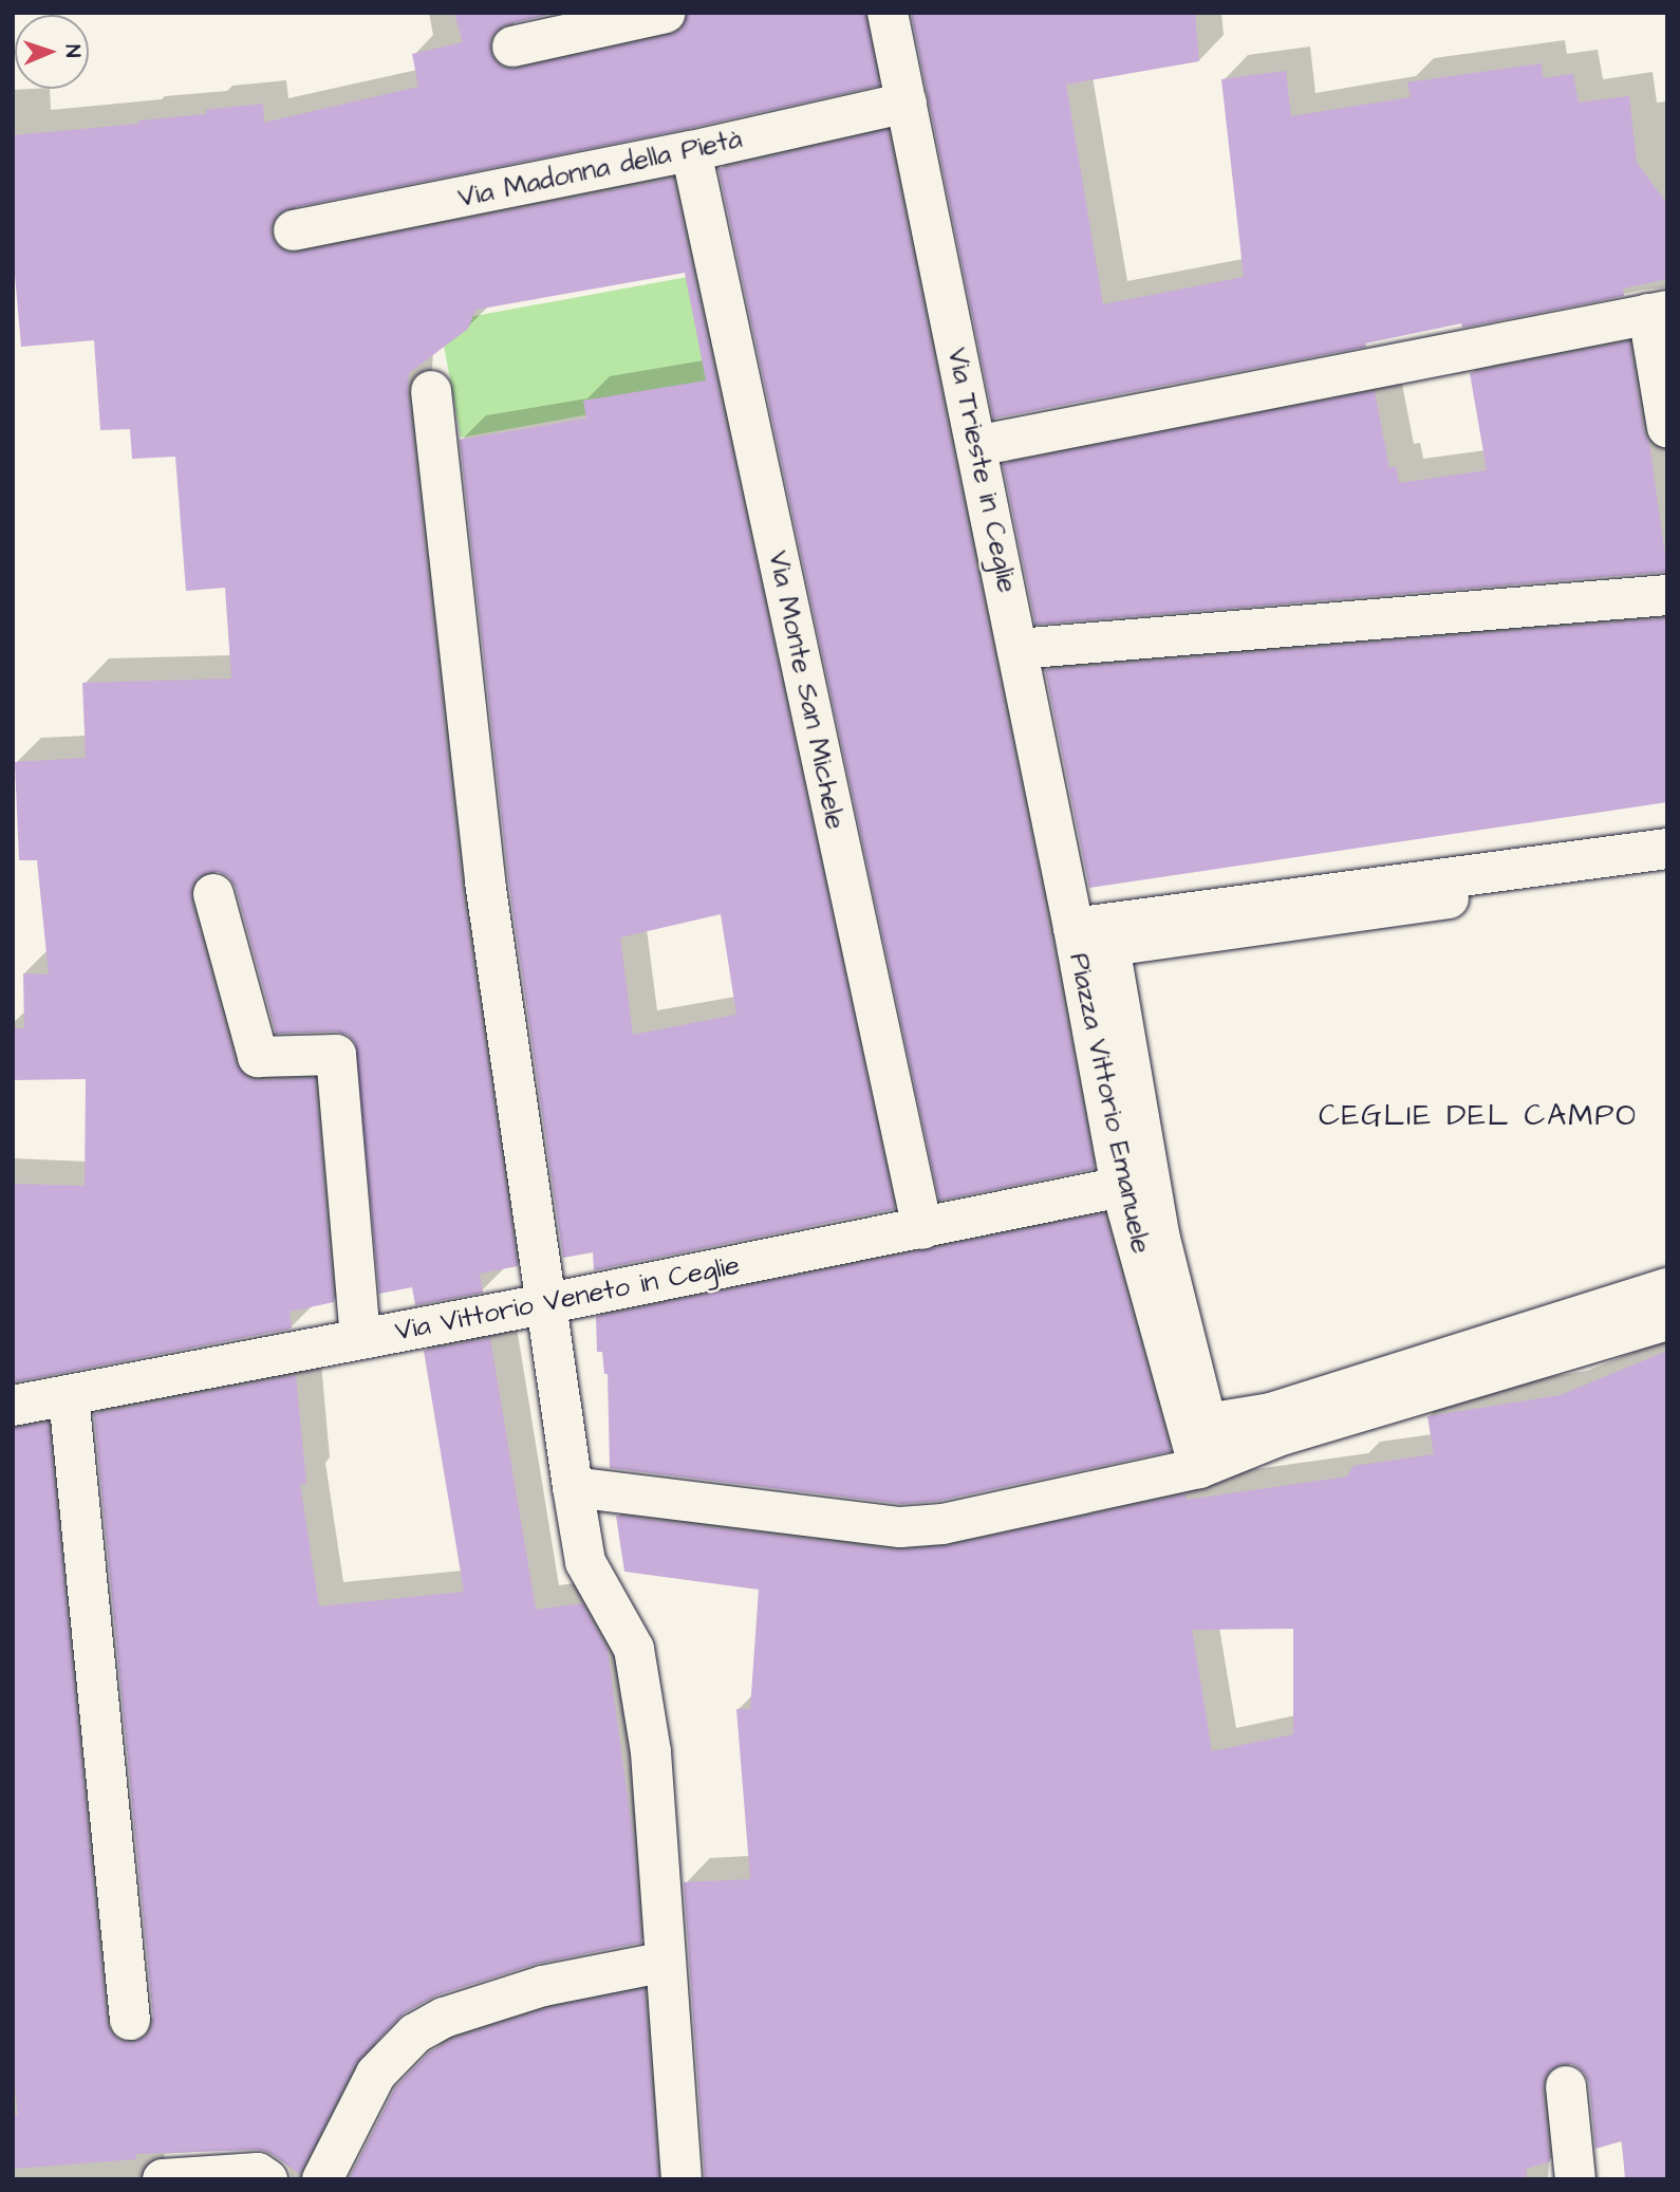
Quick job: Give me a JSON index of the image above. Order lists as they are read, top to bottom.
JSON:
{
  "streets": {
    "street": [
      "Via Madonna della Pietà",
      "Via Trieste in Ceglie",
      "Via Monte San Michele",
      "Piazza Vittorio Emanuele",
      "Via Vittorio Veneto in Ceglie"
    ]
  },
  "crossings": [
    ["Via Madonna della Pietà", "Via Trieste in Ceglie"],
    ["Via Madonna della Pietà", "Via Monte San Michele"],
    ["Via Trieste in Ceglie", "Piazza Vittorio Emanuele"],
    ["Via Monte San Michele", "Via Vittorio Veneto in Ceglie"],
    ["Piazza Vittorio Emanuele", "Via Vittorio Veneto in Ceglie"]
  ],
  "districts": ["CEGLIE DEL CAMPO"],
  "north": "right"
}
